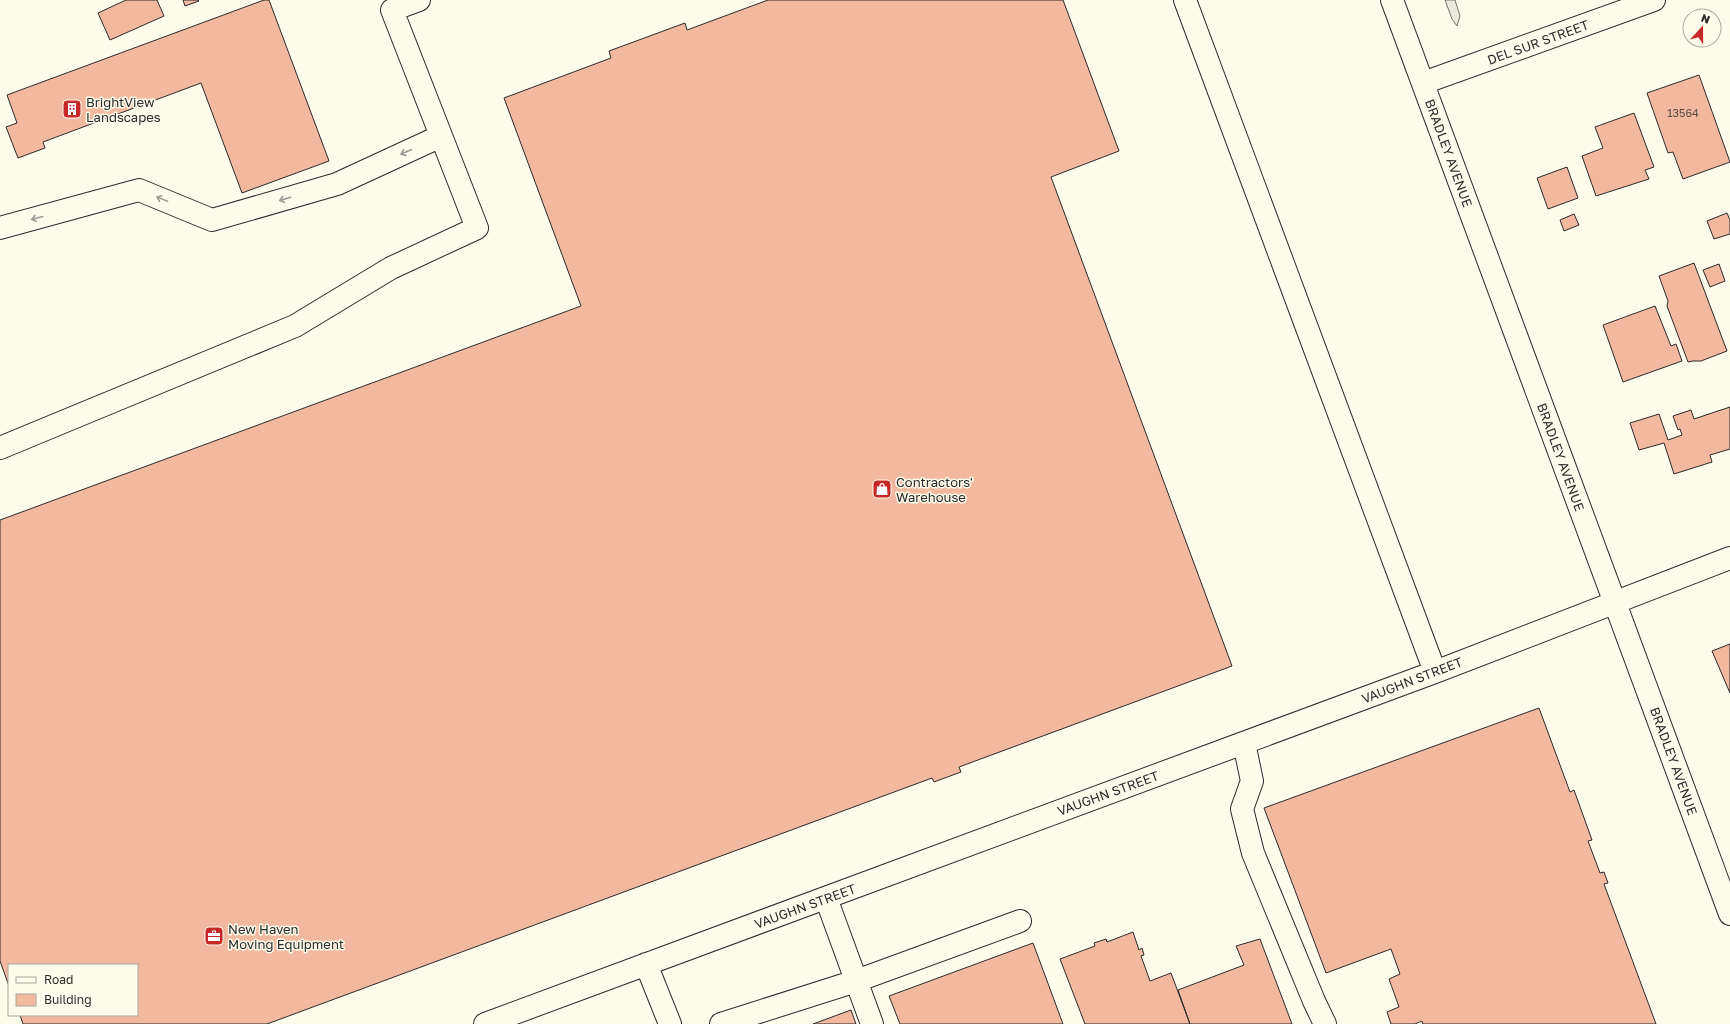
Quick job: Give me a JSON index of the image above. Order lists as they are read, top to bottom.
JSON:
{
  "streets": {
    "street": ["DEL SUR STREET", "BRADLEY AVENUE", "VAUGHN STREET"]
  },
  "crossings": [
    ["DEL SUR STREET", "BRADLEY AVENUE"],
    ["BRADLEY AVENUE", "VAUGHN STREET"]
  ],
  "places": {
    "building": ["BrightView Landscapes"],
    "shop": ["Contractors' Warehouse"],
    "office": ["New Haven Moving Equipment"]
  },
  "house_numbers": ["13564"],
  "legend": ["Road", "Building"],
  "north": "top"
}
